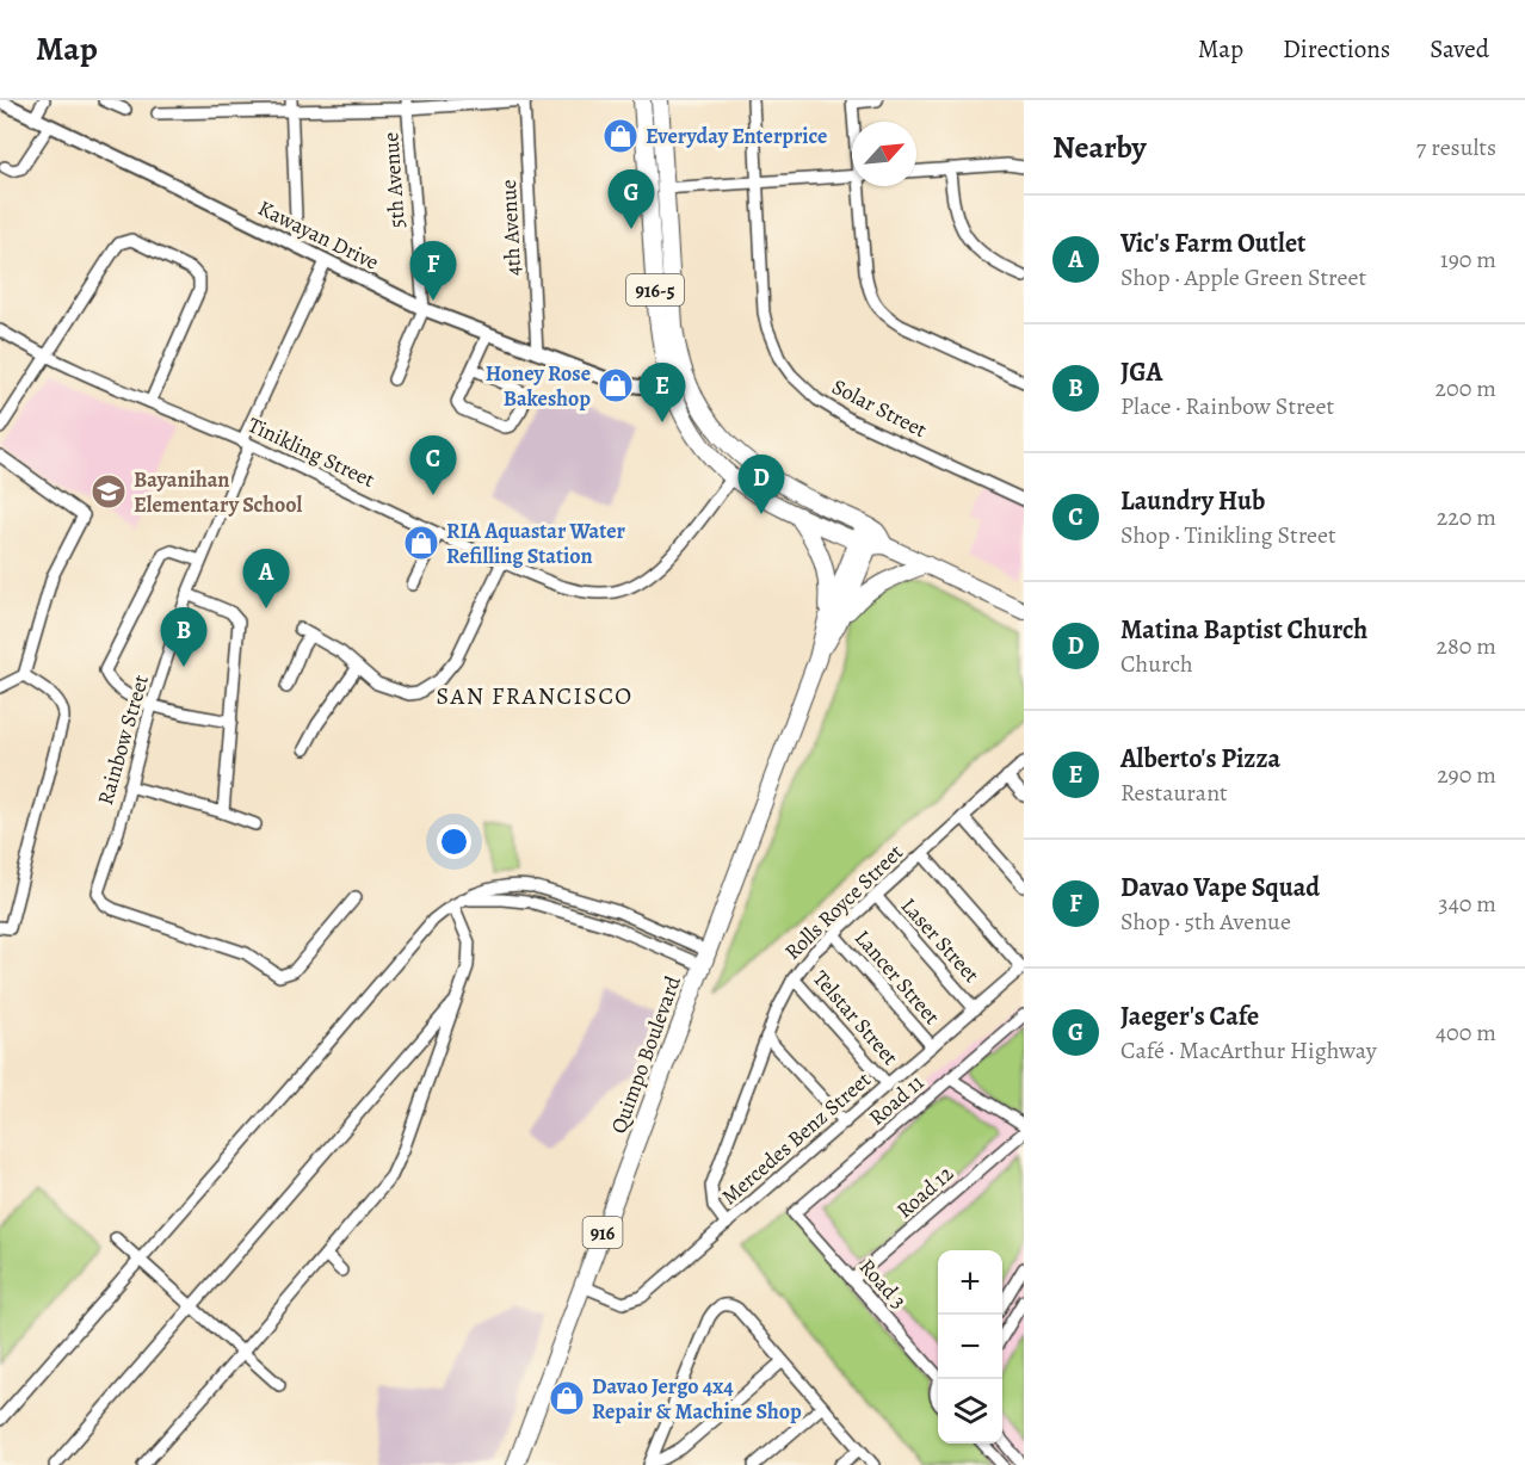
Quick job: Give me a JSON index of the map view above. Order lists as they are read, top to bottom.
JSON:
{
  "streets": {
    "main road": ["916-5", "Quimpo Boulevard", "916"],
    "street": [
      "5th Avenue",
      "4th Avenue",
      "Kawayan Drive",
      "Solar Street",
      "Tinikling Street",
      "Rainbow Street",
      "Rolls Royce Street",
      "Laser Street",
      "Lancer Street",
      "Telstar Street",
      "Road 11",
      "Mercedes Benz Street",
      "Road 12",
      "Road 3"
    ]
  },
  "crossings": [
    ["5th Avenue", "Kawayan Drive"],
    ["4th Avenue", "Kawayan Drive"],
    ["Kawayan Drive", "916-5"],
    ["Kawayan Drive", "Rainbow Street"],
    ["916-5", "Tinikling Street"],
    ["916-5", "Quimpo Boulevard"],
    ["Tinikling Street", "Rainbow Street"],
    ["Rolls Royce Street", "Laser Street"],
    ["Rolls Royce Street", "Lancer Street"],
    ["Rolls Royce Street", "Telstar Street"],
    ["Rolls Royce Street", "Mercedes Benz Street"],
    ["Laser Street", "Mercedes Benz Street"],
    ["Lancer Street", "Mercedes Benz Street"],
    ["Telstar Street", "Mercedes Benz Street"],
    ["Quimpo Boulevard", "Mercedes Benz Street"],
    ["Road 11", "Road 3"],
    ["Road 12", "Road 3"]
  ],
  "districts": ["SAN FRANCISCO"],
  "places": {
    "shop": [
      "Everyday Enterprice",
      "Honey Rose Bakeshop",
      "RIA Aquastar Water Refilling Station",
      "Davao Jergo 4x4 Repair & Machine Shop"
    ],
    "school or university": ["Bayanihan Elementary School"]
  },
  "north": "top right",
  "page": {
    "header": "Map",
    "nav": ["Map", "Directions", "Saved"],
    "heading": ["Nearby", "7 results"],
    "pins": [
      "G",
      "F",
      "E",
      "C",
      "D",
      "A",
      "B"
    ],
    "list": [
      {
        "mark": "A",
        "name": "Vic's Farm Outlet",
        "note": "Shop · Apple Green Street",
        "value": "190 m"
      },
      {
        "mark": "B",
        "name": "JGA",
        "note": "Place · Rainbow Street",
        "value": "200 m"
      },
      {
        "mark": "C",
        "name": "Laundry Hub",
        "note": "Shop · Tinikling Street",
        "value": "220 m"
      },
      {
        "mark": "D",
        "name": "Matina Baptist Church",
        "note": "Church",
        "value": "280 m"
      },
      {
        "mark": "E",
        "name": "Alberto's Pizza",
        "note": "Restaurant",
        "value": "290 m"
      },
      {
        "mark": "F",
        "name": "Davao Vape Squad",
        "note": "Shop · 5th Avenue",
        "value": "340 m"
      },
      {
        "mark": "G",
        "name": "Jaeger's Cafe",
        "note": "Café · MacArthur Highway",
        "value": "400 m"
      }
    ],
    "map_buttons": ["+", "−"]
  }
}
